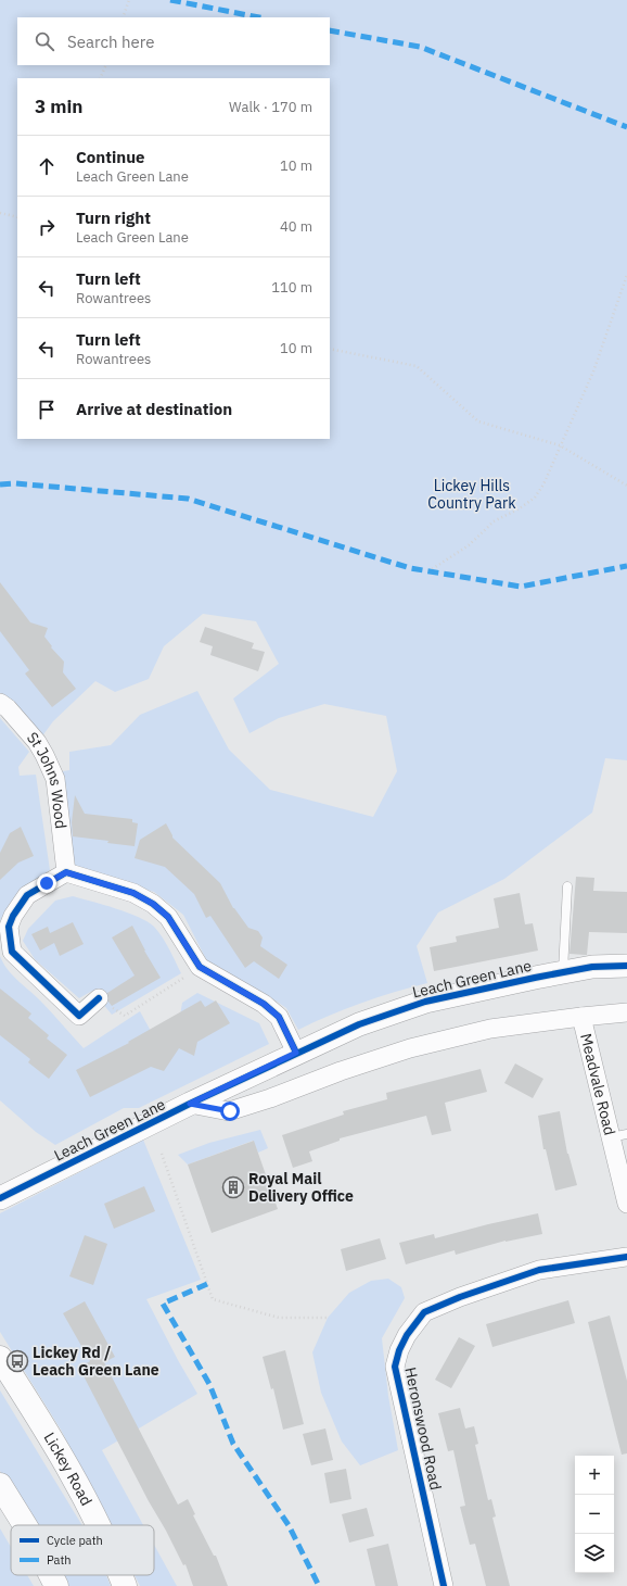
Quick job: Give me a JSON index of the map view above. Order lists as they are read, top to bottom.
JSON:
{
  "streets": {
    "main road": ["Lickey Road"],
    "street": [
      "St Johns Wood",
      "Leach Green Lane",
      "Meadvale Road",
      "Heronswood Road"
    ]
  },
  "crossings": [
    ["Leach Green Lane", "Meadvale Road"]
  ],
  "parks": ["Lickey Hills Country Park"],
  "places": {
    "building": ["Royal Mail Delivery Office"],
    "bus stop": ["Lickey Rd / Leach Green Lane"]
  },
  "legend": ["Cycle path", "Path"],
  "page": {
    "search": "Search here",
    "heading": ["3 min", "Walk · 170 m"],
    "list": [
      ["Continue", "Leach Green Lane", "10 m"],
      ["Turn right", "Leach Green Lane", "40 m"],
      ["Turn left", "Rowantrees", "110 m"],
      ["Turn left", "Rowantrees", "10 m"],
      "Arrive at destination"
    ],
    "map_buttons": ["+", "−"]
  }
}
